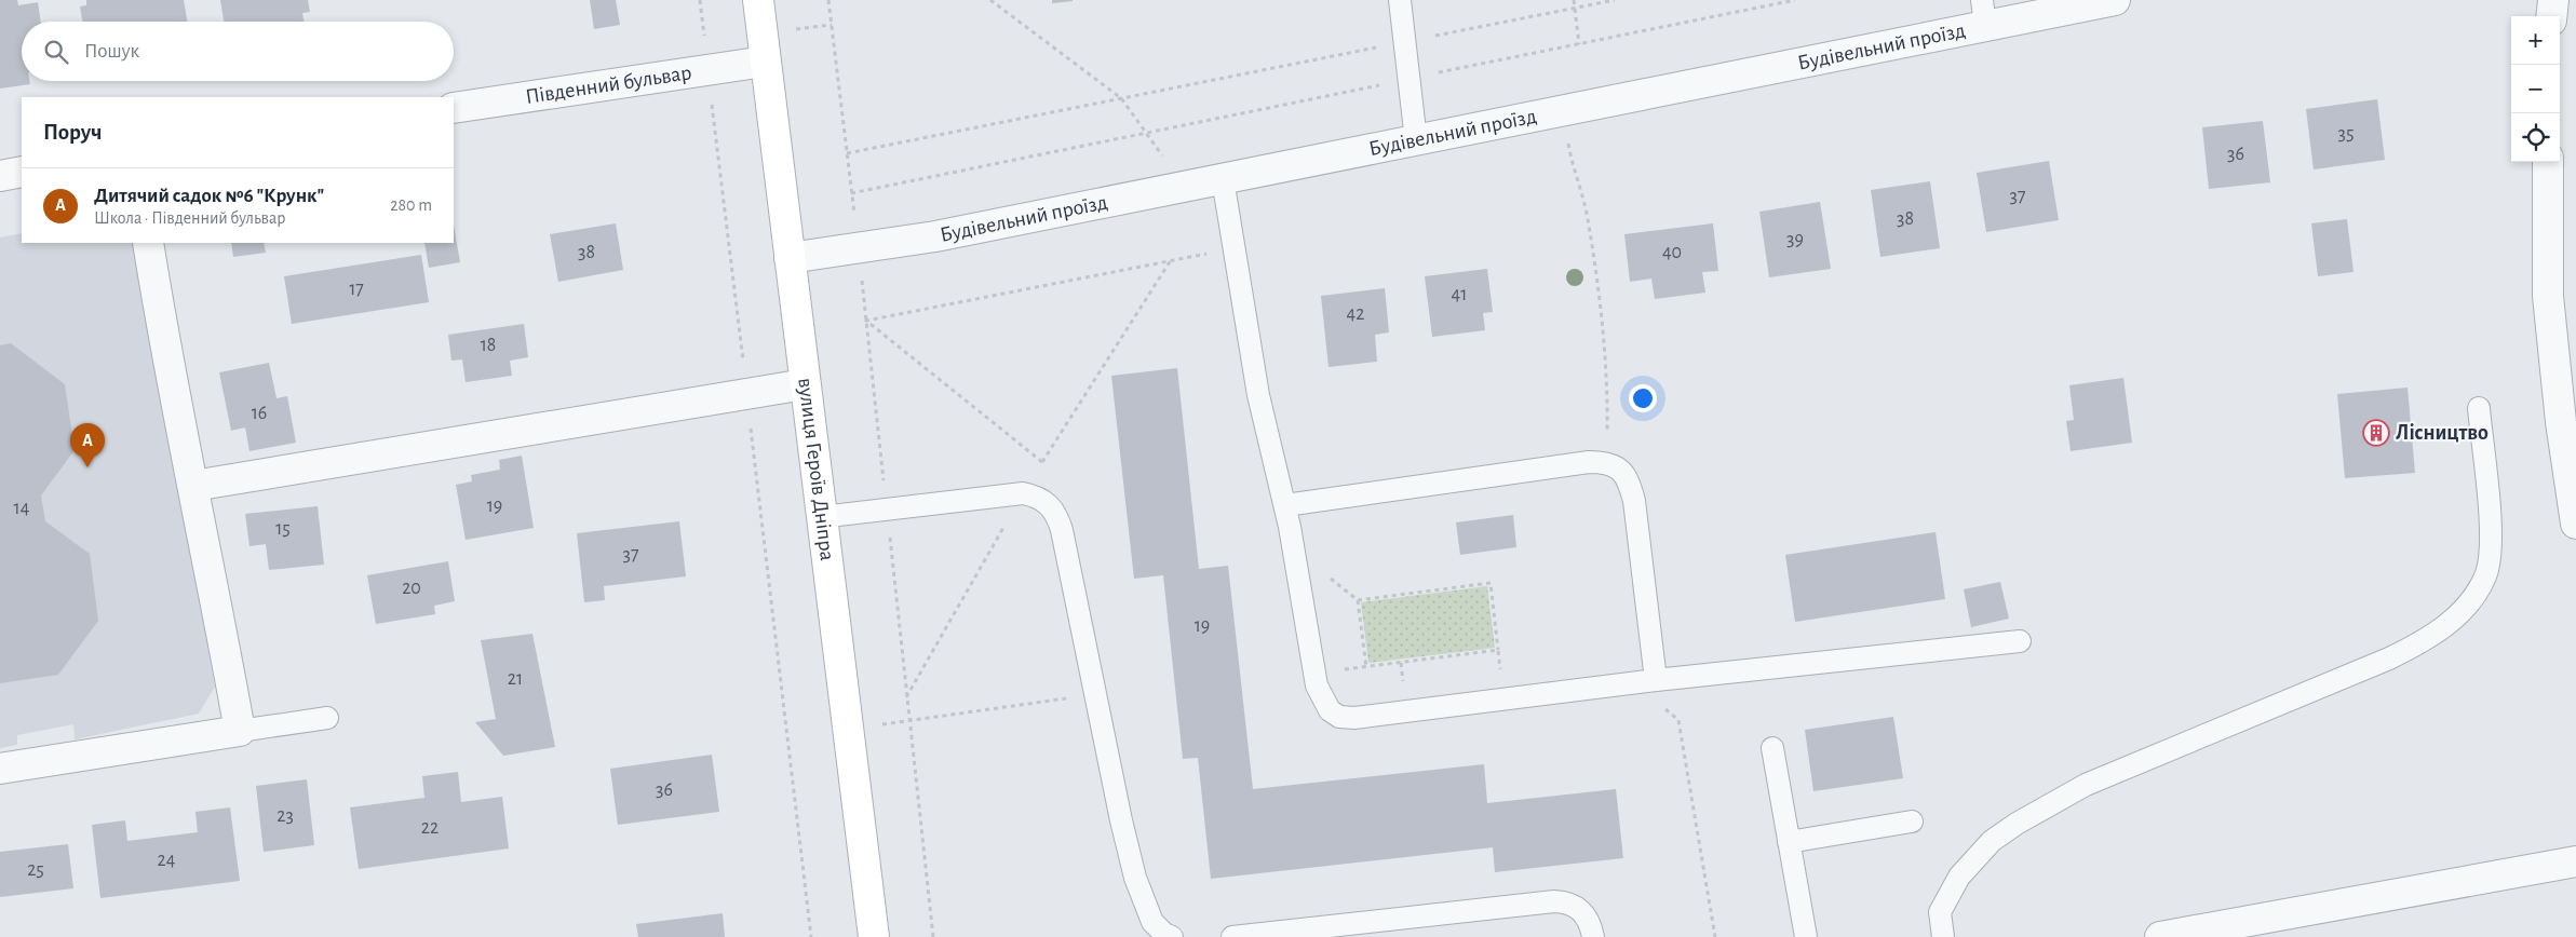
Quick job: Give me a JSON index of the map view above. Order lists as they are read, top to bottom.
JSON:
{
  "streets": {
    "street": ["Будівельний проїзд", "Південний бульвар", "вулиця Героїв Дніпра"]
  },
  "crossings": [
    ["Будівельний проїзд", "вулиця Героїв Дніпра"],
    ["Південний бульвар", "вулиця Героїв Дніпра"]
  ],
  "places": {
    "building": ["Лісництво"]
  },
  "house_numbers": [
    "35",
    "36",
    "37",
    "38",
    "39",
    "38",
    "40",
    "17",
    "41",
    "42",
    "18",
    "16",
    "19",
    "14",
    "15",
    "37",
    "20",
    "19",
    "21",
    "36",
    "23",
    "22",
    "24",
    "25"
  ],
  "page": {
    "map_buttons": ["+", "−"],
    "search": "Пошук",
    "heading": "Поруч",
    "list": [
      {
        "mark": "A",
        "name": "Дитячий садок №6 \"Крунк\"",
        "note": "Школа · Південний бульвар",
        "value": "280 m"
      }
    ],
    "pins": "A"
  }
}
